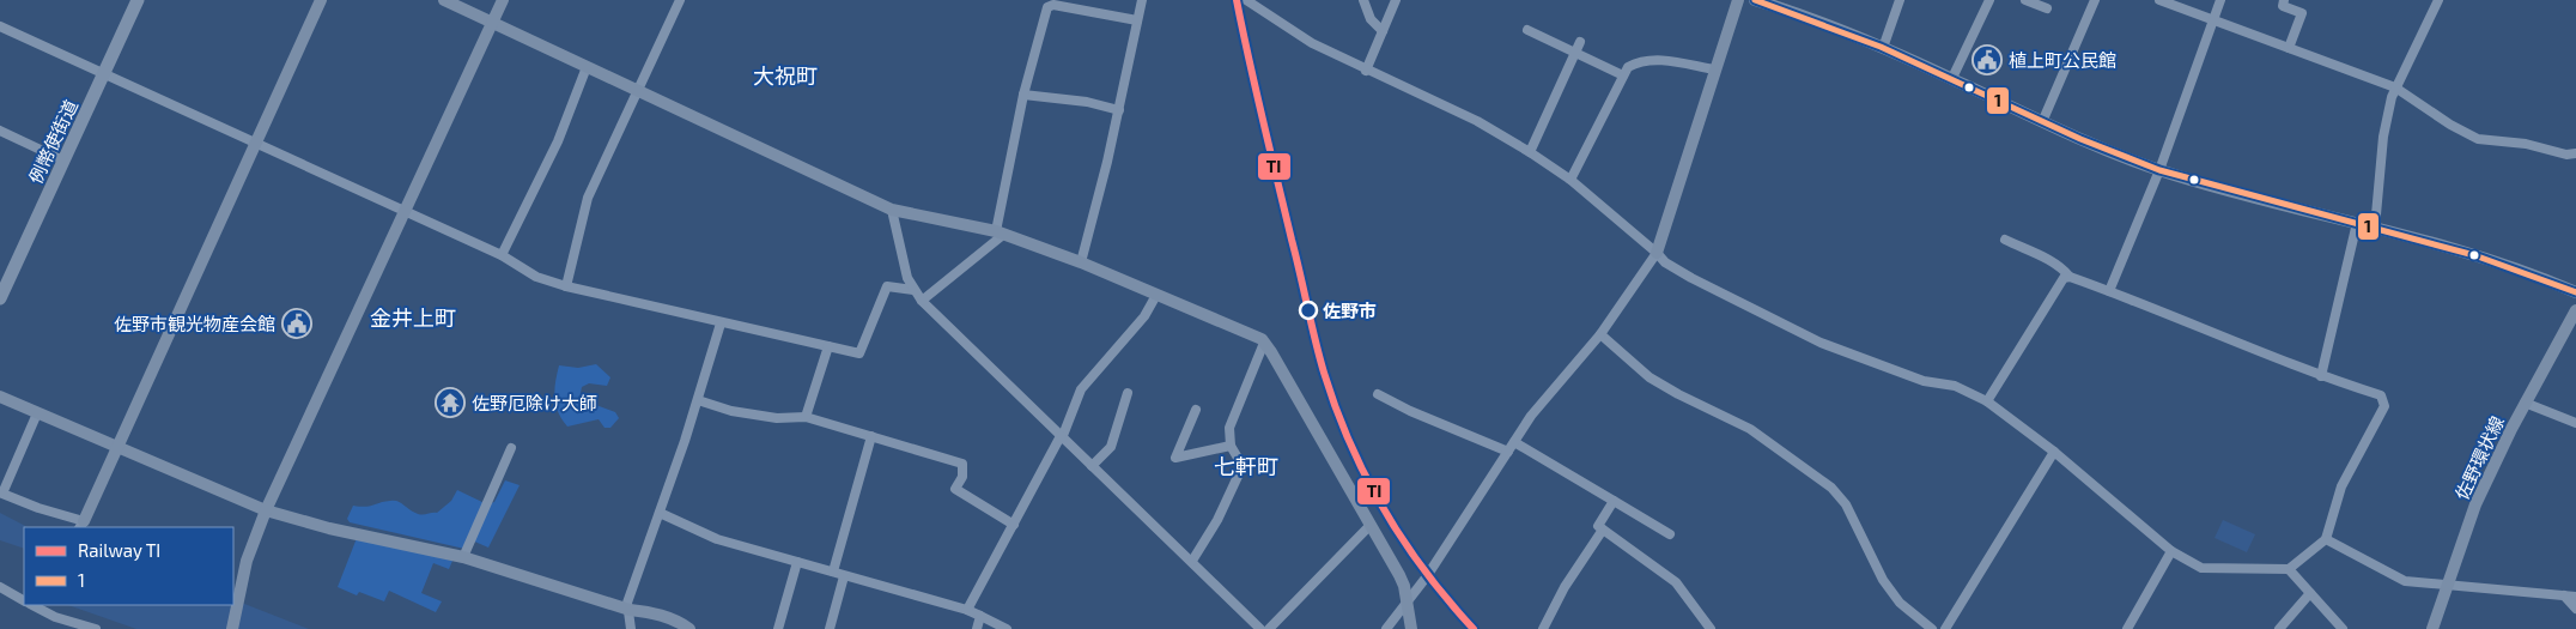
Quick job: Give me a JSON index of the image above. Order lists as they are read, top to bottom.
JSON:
{
  "streets": {
    "main road": ["例幣使街道"],
    "street": ["佐野環状線"]
  },
  "districts": ["大祝町", "金井上町", "七軒町"],
  "places": {
    "public building": ["植上町公民館", "佐野市観光物産会館"],
    "other": ["佐野市"],
    "temple": ["佐野厄除け大師"]
  },
  "lines": ["rail line TI", "transit line 1"],
  "legend": ["Railway TI", "1"]
}
